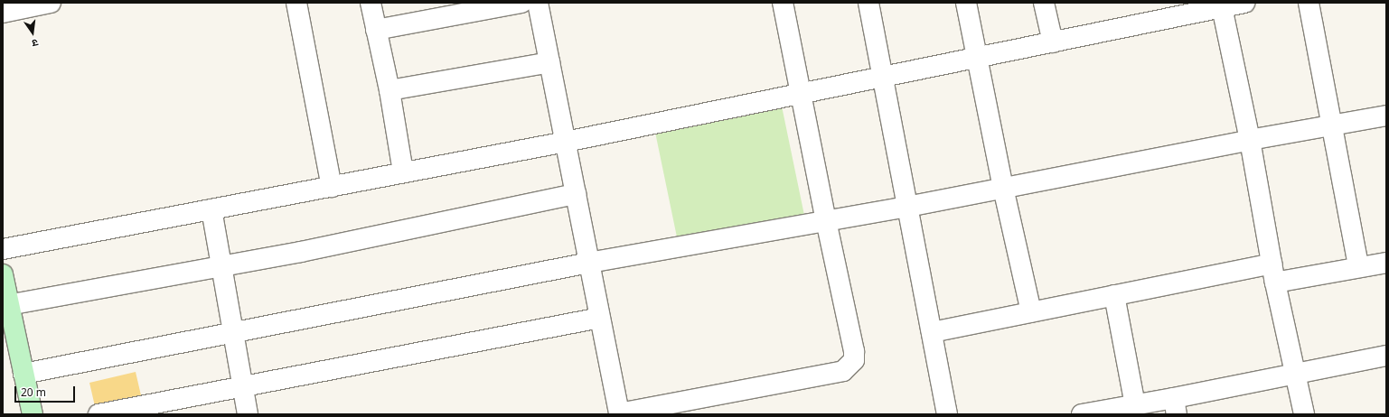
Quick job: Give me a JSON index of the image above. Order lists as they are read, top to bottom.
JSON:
{
  "scale_bar": "20 m",
  "north": "bottom"
}
